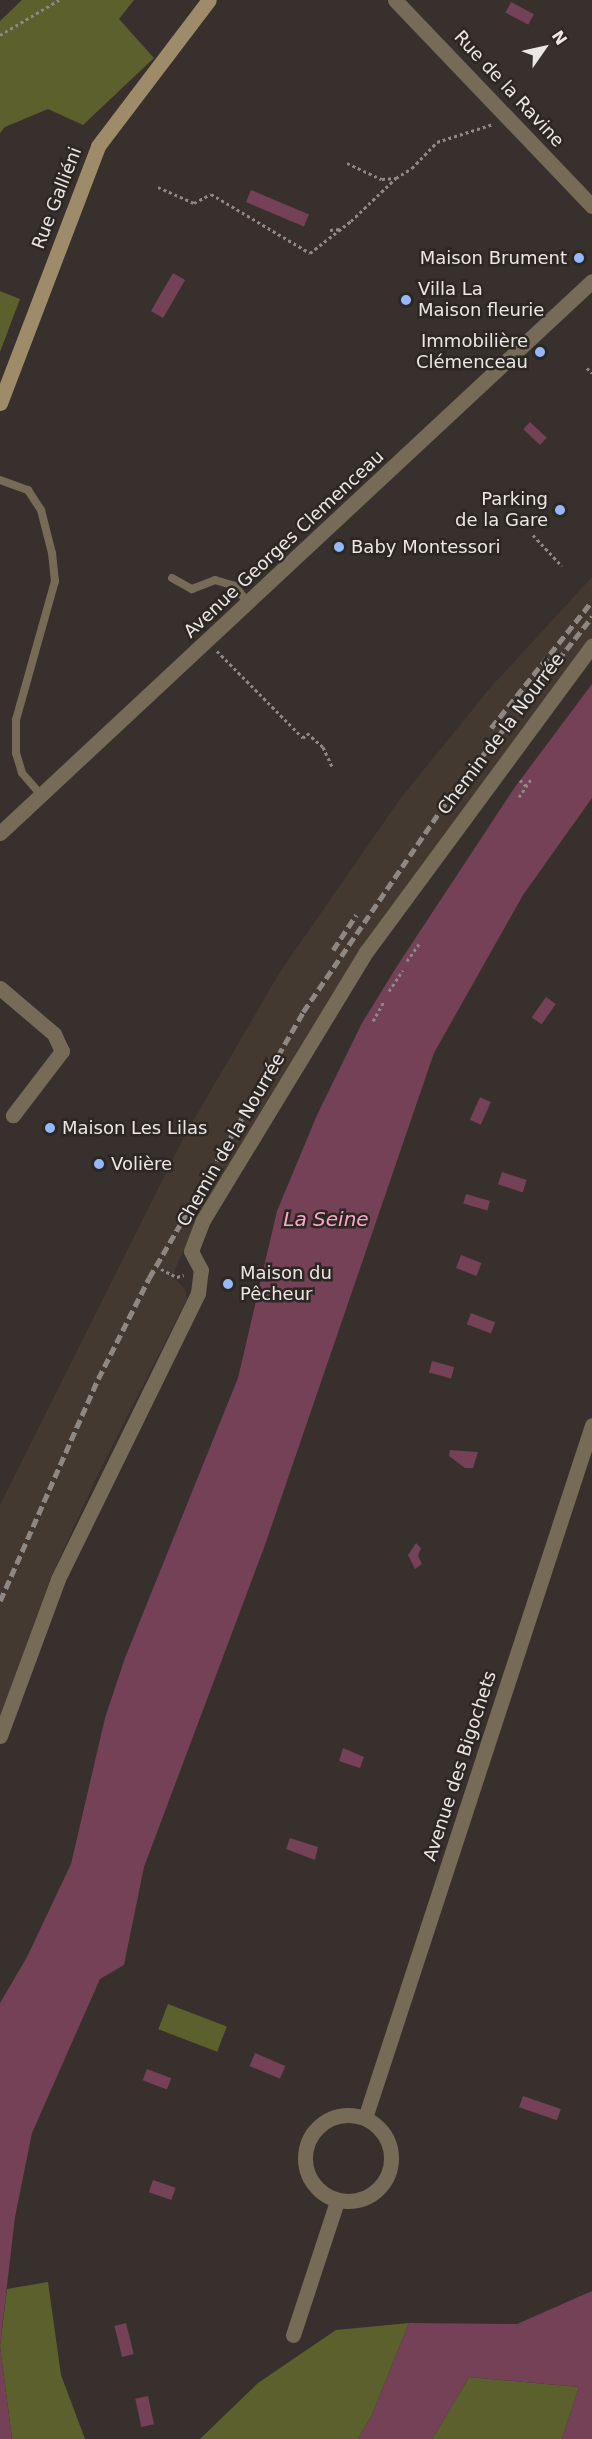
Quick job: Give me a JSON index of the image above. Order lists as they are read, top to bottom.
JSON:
{
  "streets": {
    "street": [
      "Rue de la Ravine",
      "Rue Galliéni",
      "Avenue Georges Clemenceau",
      "Chemin de la Nourrée",
      "Avenue des Bigochets"
    ]
  },
  "water": ["La Seine"],
  "places": [
    "Maison Brument",
    "Villa La Maison fleurie",
    "Immobilière Clémenceau",
    "Parking de la Gare",
    "Baby Montessori",
    "Maison Les Lilas",
    "Volière",
    "Maison du Pêcheur"
  ],
  "north": "top right"
}
